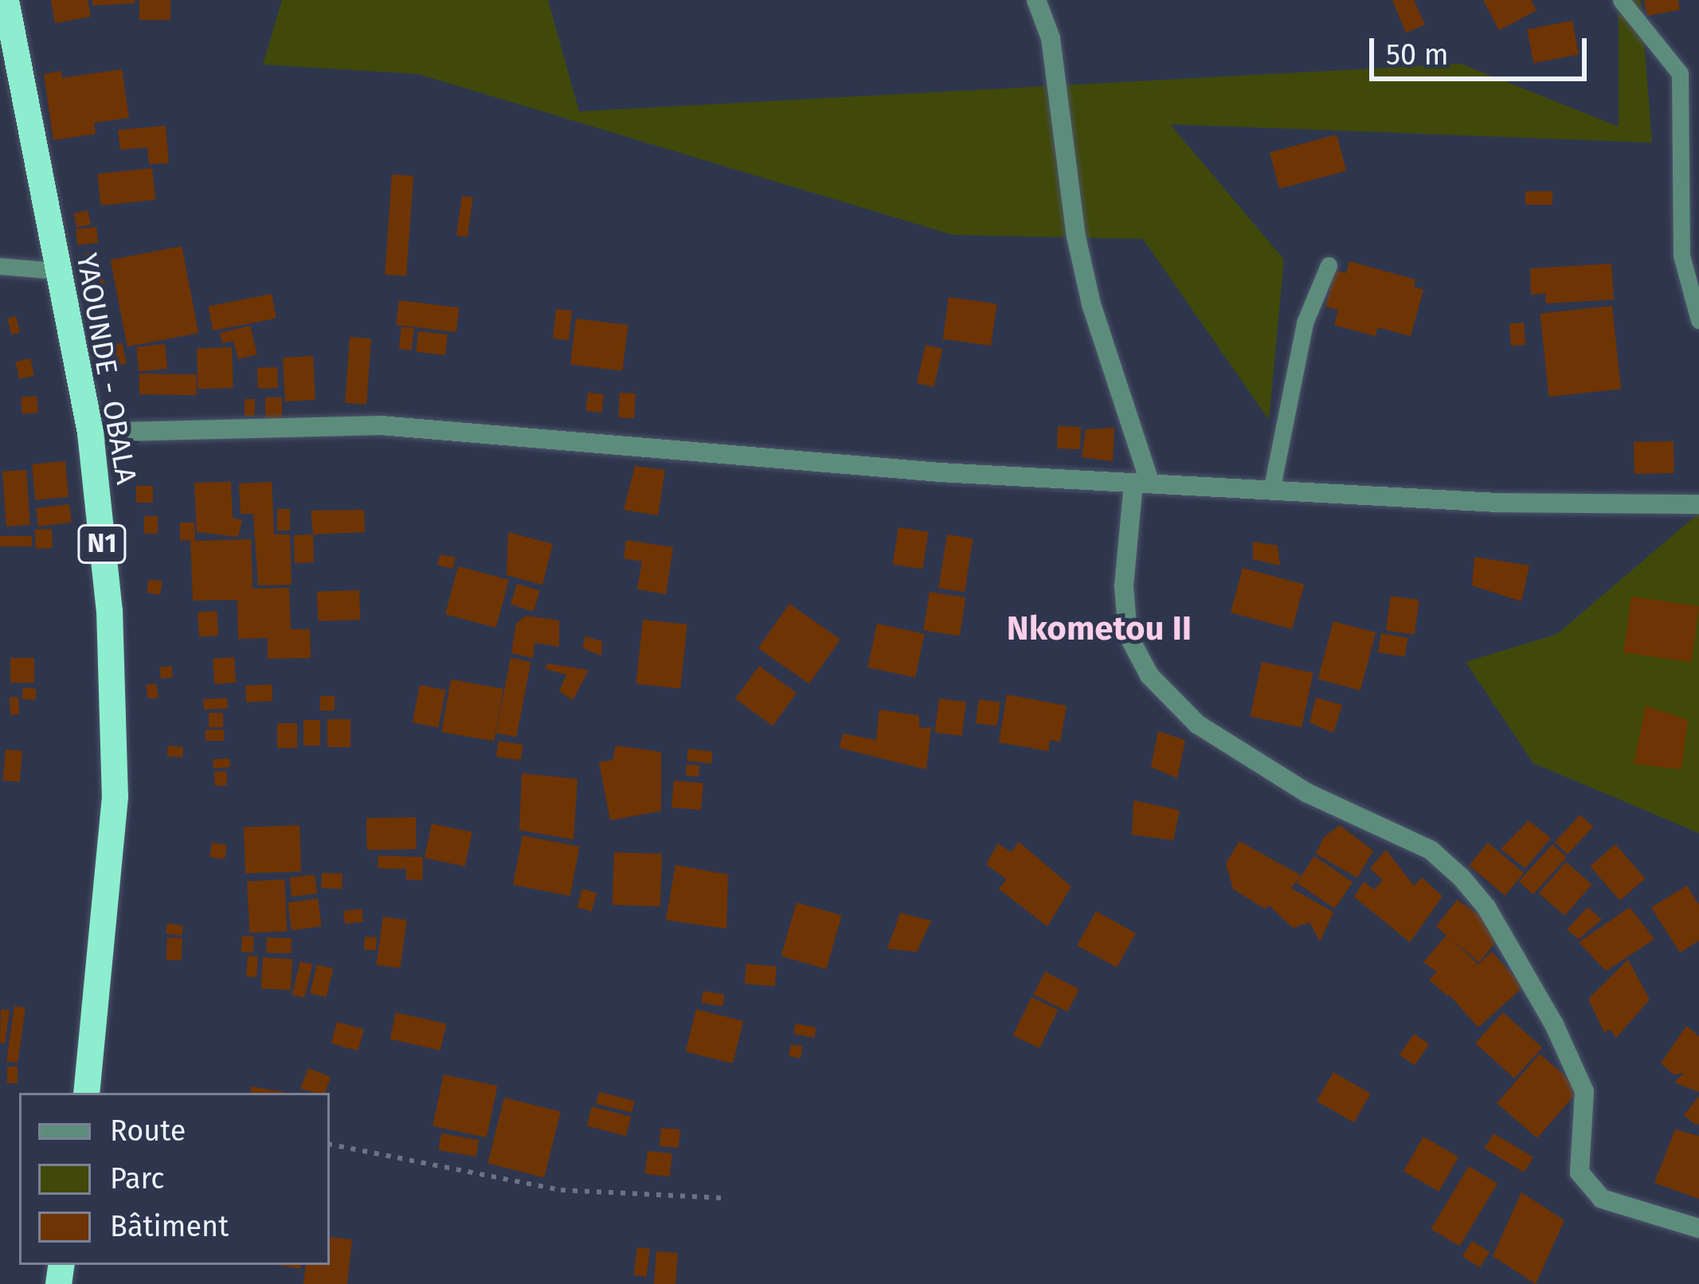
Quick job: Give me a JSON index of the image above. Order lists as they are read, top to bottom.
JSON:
{
  "streets": {
    "highway": ["YAOUNDE - OBALA", "N1"]
  },
  "districts": ["Nkometou II"],
  "legend": ["Route", "Parc", "Bâtiment"],
  "scale_bar": "50 m"
}
